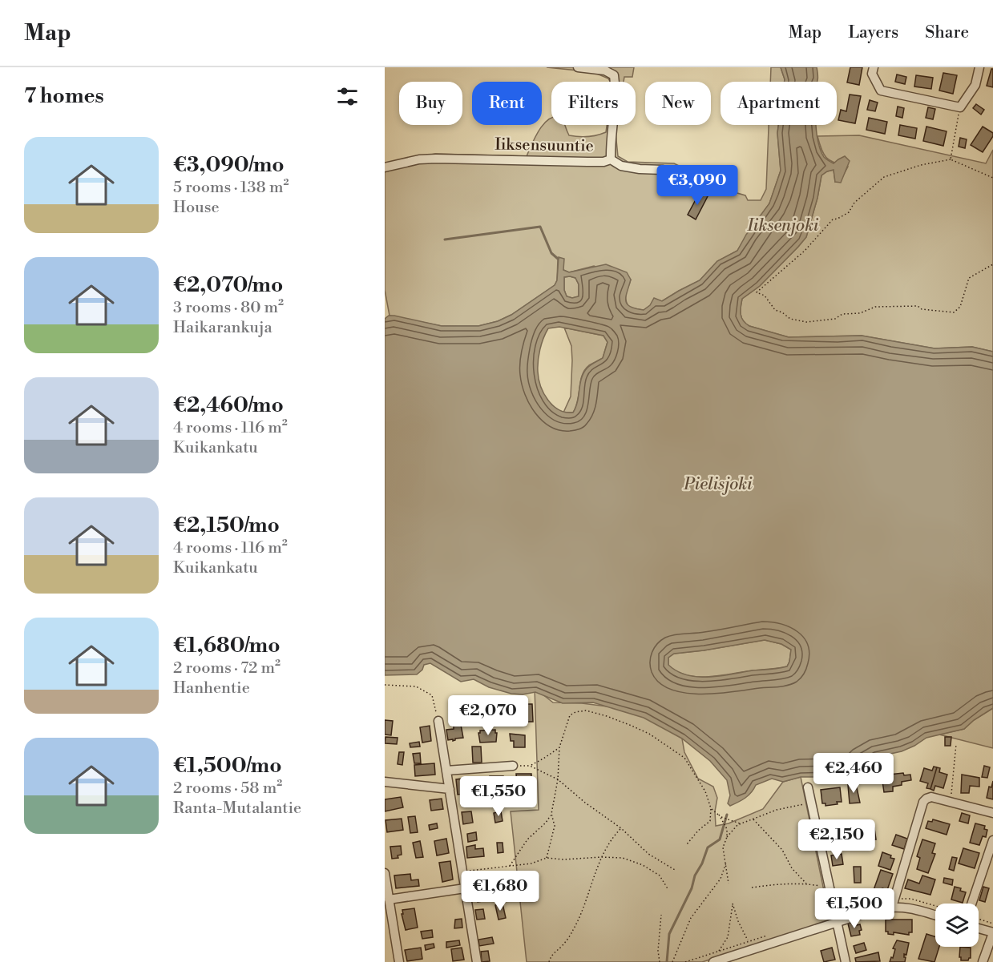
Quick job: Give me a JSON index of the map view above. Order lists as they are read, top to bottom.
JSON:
{
  "streets": {
    "street": ["Iiksensuuntie"]
  },
  "water": ["Iiksenjoki", "Pielisjoki"],
  "page": {
    "header": "Map",
    "nav": ["Map", "Layers", "Share"],
    "heading": "7 homes",
    "chip": [
      "Buy",
      "Rent",
      "Filters",
      "New",
      "Apartment"
    ],
    "list": [
      {
        "name": "€3,090/mo",
        "note": "5 rooms · 138 m² · House"
      },
      {
        "name": "€2,070/mo",
        "note": "3 rooms · 80 m² · Haikarankuja"
      },
      {
        "name": "€2,460/mo",
        "note": "4 rooms · 116 m² · Kuikankatu"
      },
      {
        "name": "€2,150/mo",
        "note": "4 rooms · 116 m² · Kuikankatu"
      },
      {
        "name": "€1,680/mo",
        "note": "2 rooms · 72 m² · Hanhentie"
      },
      {
        "name": "€1,500/mo",
        "note": "2 rooms · 58 m² · Ranta-Mutalantie"
      }
    ],
    "price": [
      "€3,090",
      "€2,070",
      "€2,460",
      "€1,550",
      "€2,150",
      "€1,680",
      "€1,500"
    ]
  }
}
